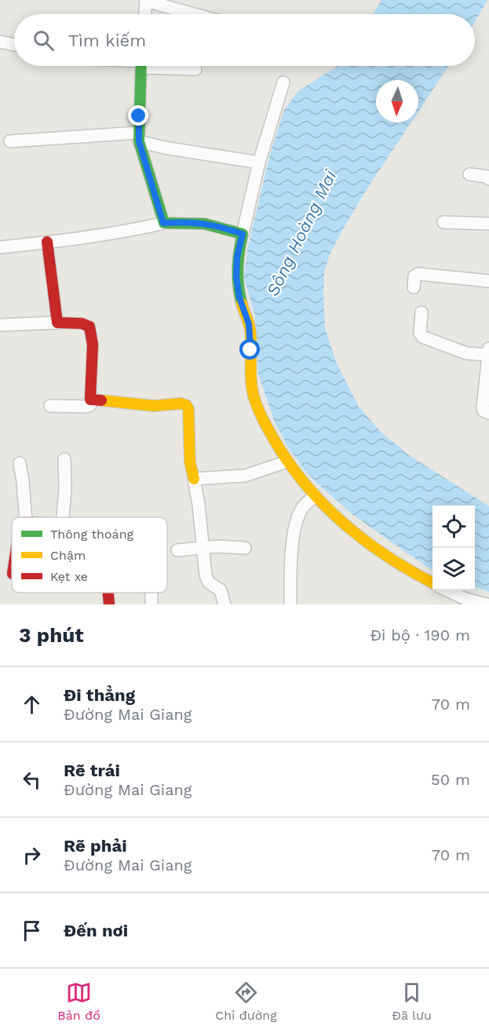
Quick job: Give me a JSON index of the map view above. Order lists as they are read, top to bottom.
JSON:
{
  "water": ["Sông Hoàng Mai"],
  "legend": ["Thông thoáng", "Chậm", "Kẹt xe"],
  "north": "bottom",
  "page": {
    "search": "Tìm kiếm",
    "heading": ["3 phút", "Đi bộ · 190 m"],
    "list": [
      ["Đi thẳng", "Đường Mai Giang", "70 m"],
      ["Rẽ trái", "Đường Mai Giang", "50 m"],
      ["Rẽ phải", "Đường Mai Giang", "70 m"],
      "Đến nơi"
    ],
    "nav": ["Bản đồ", "Chỉ đường", "Đã lưu"]
  }
}
